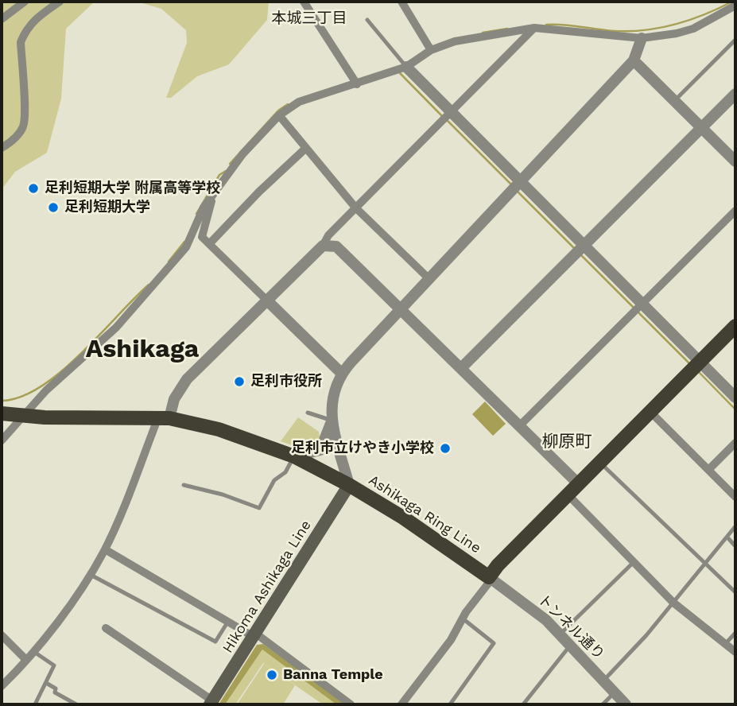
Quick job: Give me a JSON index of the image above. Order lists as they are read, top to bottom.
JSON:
{
  "streets": {
    "main road": ["Ashikaga Ring Line", "Hikoma Ashikaga Line"],
    "street": ["トンネル通り"]
  },
  "crossings": [
    ["Ashikaga Ring Line", "Hikoma Ashikaga Line"],
    ["Ashikaga Ring Line", "トンネル通り"]
  ],
  "districts": ["本城三丁目", "Ashikaga", "柳原町"],
  "places": [
    "足利短期大学 附属高等学校",
    "足利短期大学",
    "足利市役所",
    "足利市立けやき小学校",
    "Banna Temple"
  ]
}
